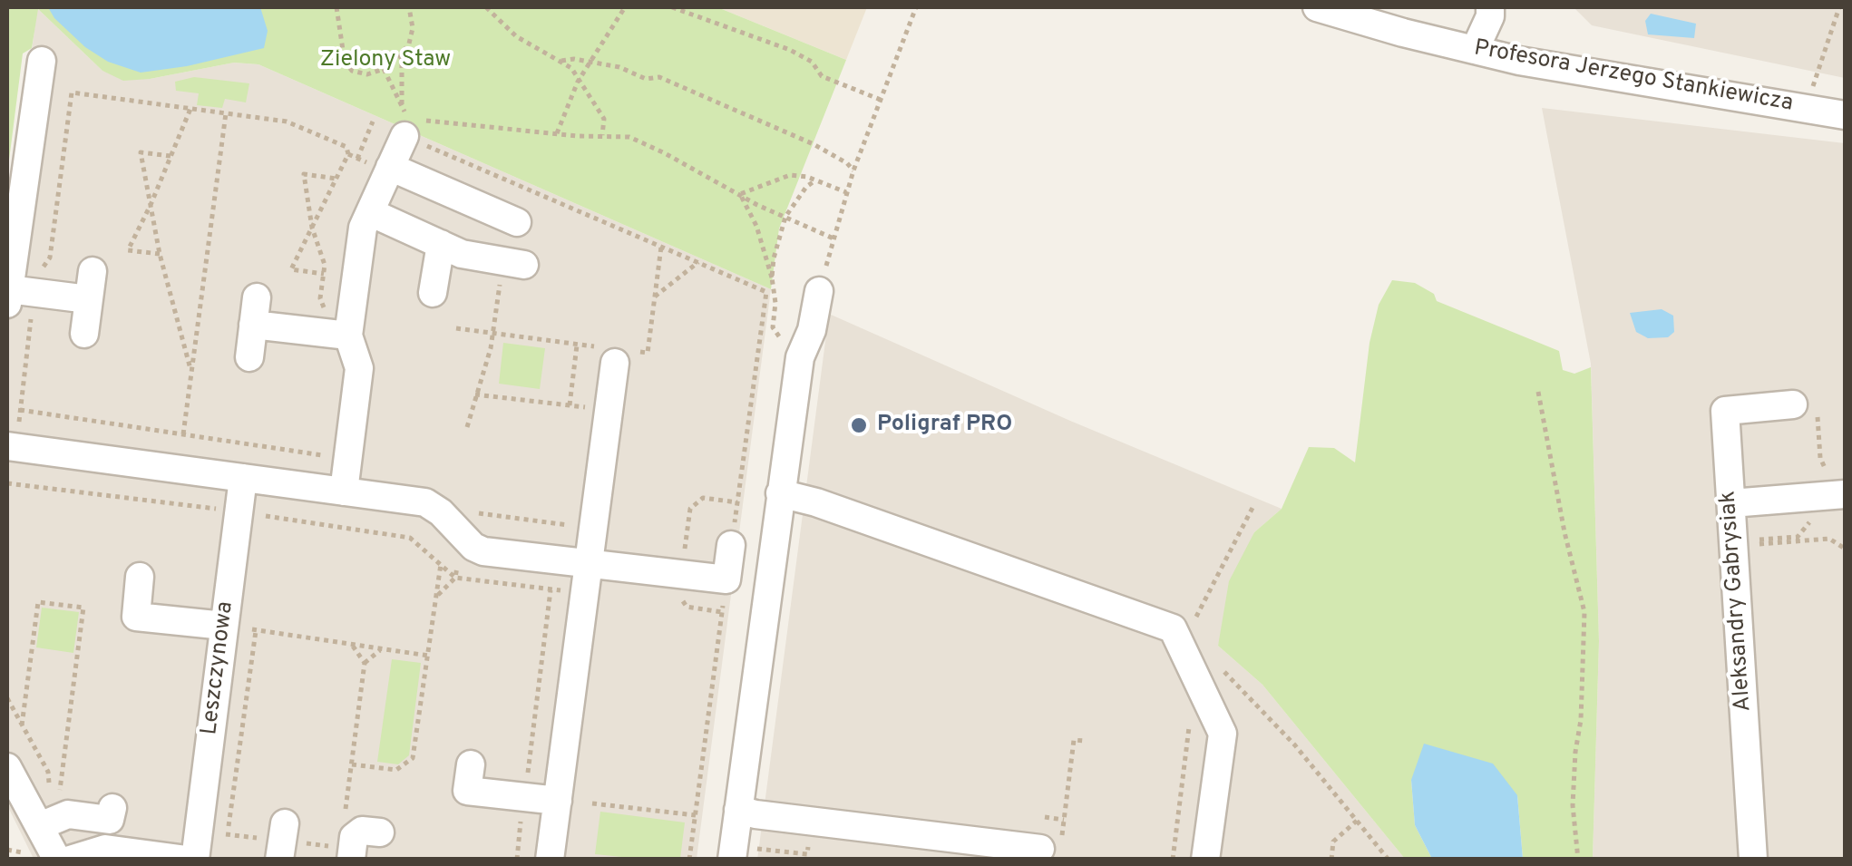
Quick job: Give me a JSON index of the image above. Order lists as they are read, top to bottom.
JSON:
{
  "streets": {
    "street": ["Profesora Jerzego Stankiewicza", "Aleksandry Gabrysiak", "Leszczynowa"]
  },
  "parks": ["Zielony Staw"],
  "places": ["Poligraf PRO"]
}
